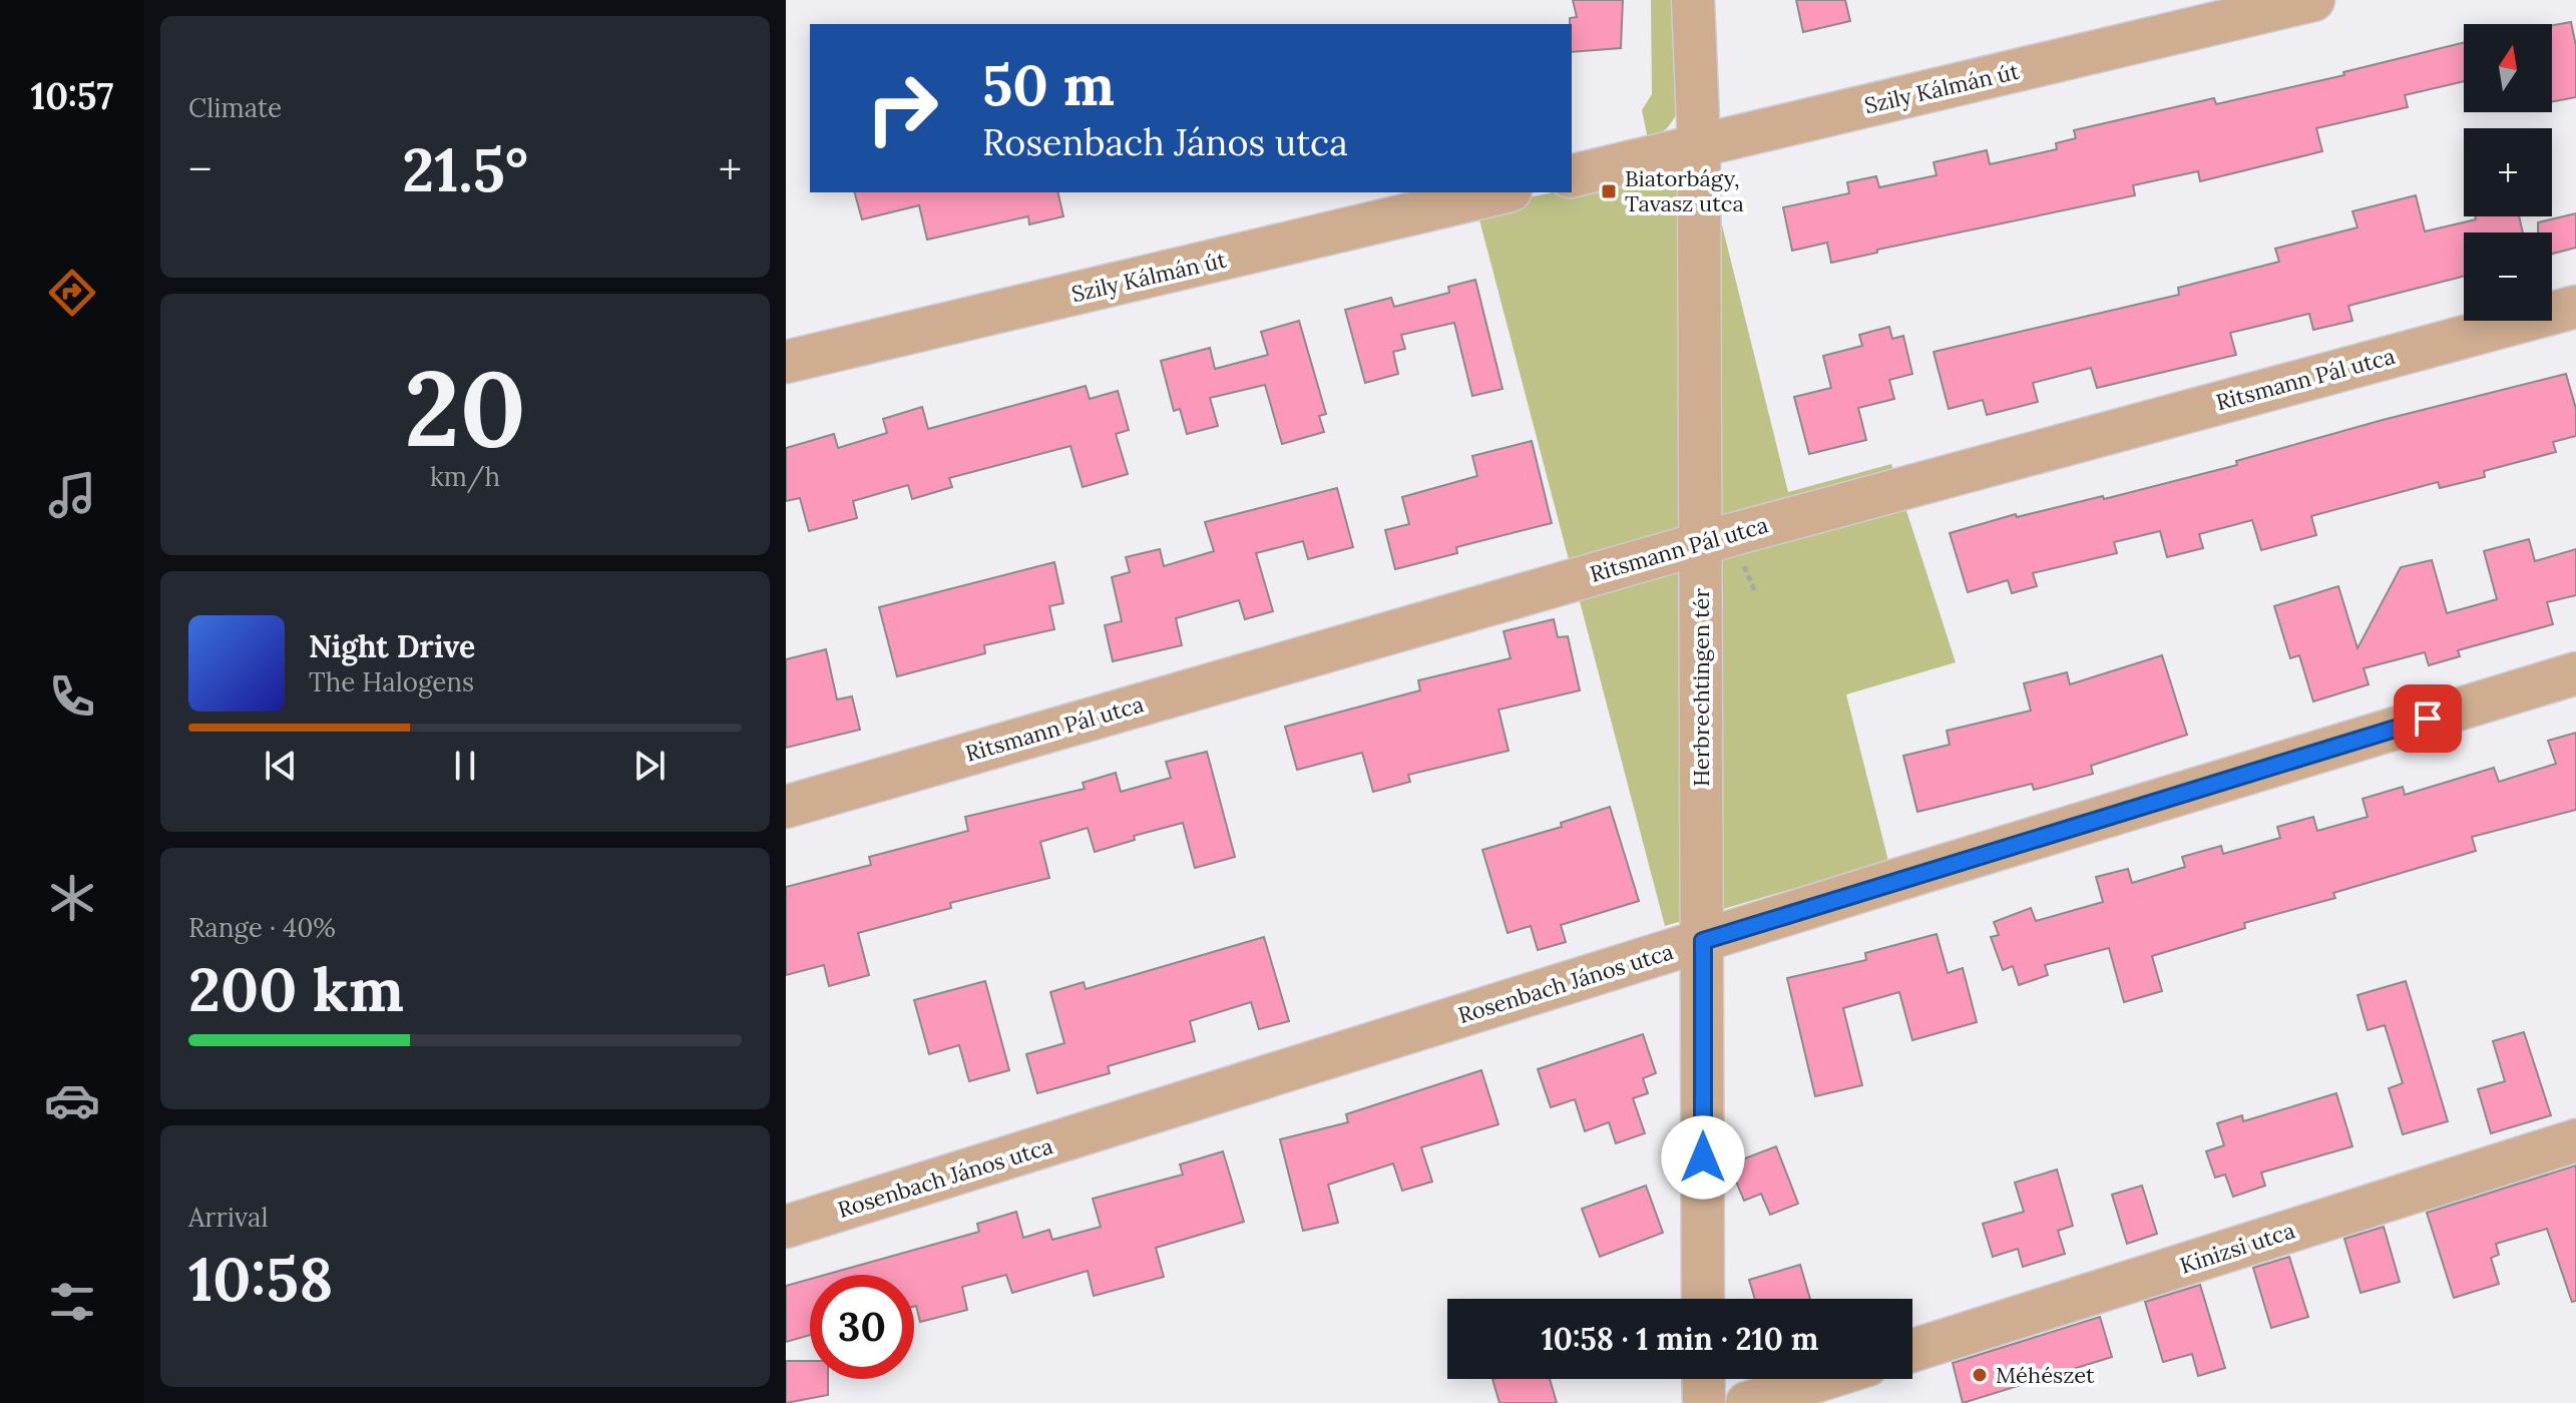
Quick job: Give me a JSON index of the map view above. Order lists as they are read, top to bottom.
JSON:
{
  "streets": {
    "street": [
      "Szily Kálmán út",
      "Ritsmann Pál utca",
      "Herbrechtingen tér",
      "Rosenbach János utca",
      "Kinizsi utca"
    ]
  },
  "crossings": [
    ["Szily Kálmán út", "Herbrechtingen tér"],
    ["Ritsmann Pál utca", "Herbrechtingen tér"],
    ["Herbrechtingen tér", "Rosenbach János utca"]
  ],
  "places": {
    "transit": ["Biatorbágy, Tavasz utca"],
    "other": ["Méhészet"]
  },
  "north": "top",
  "page": {
    "tabs": "10:57",
    "tile": [
      "Climate",
      ["20", "km/h"],
      ["Range · 40%", "200 km"],
      ["Arrival", "10:58"]
    ],
    "map_buttons": ["+", "−"],
    "turn": ["50 m", "Rosenbach János utca"],
    "heat": ["−", "21.5°", "+"],
    "song": ["Night Drive", "The Halogens"],
    "limit": "30",
    "trip": "10:58 · 1 min · 210 m"
  }
}
